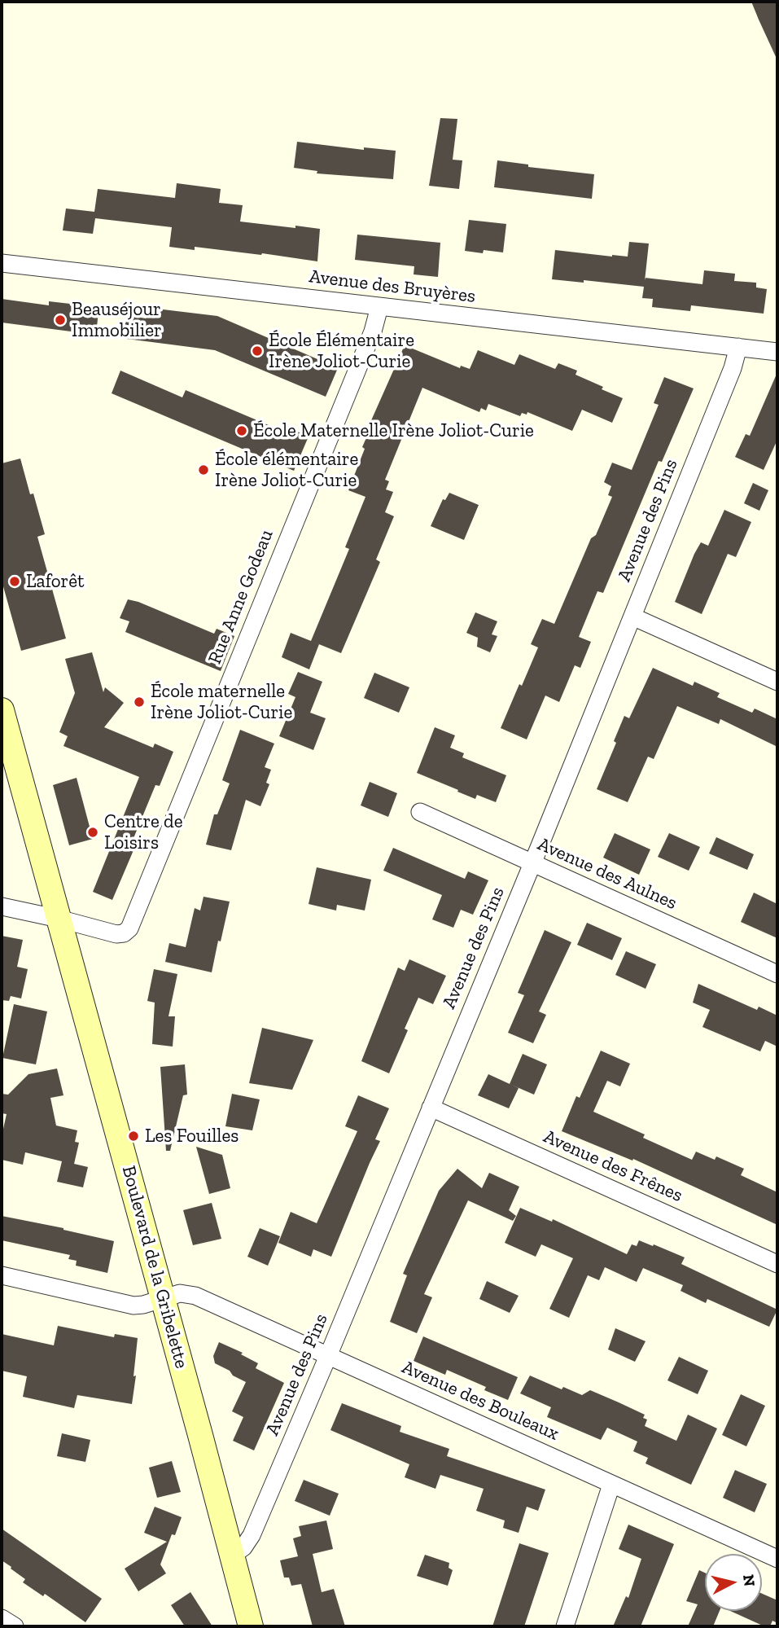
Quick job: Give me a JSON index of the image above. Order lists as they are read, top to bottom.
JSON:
{
  "streets": {
    "main road": ["Boulevard de la Gribelette"],
    "street": [
      "Avenue des Bruyères",
      "Avenue des Pins",
      "Rue Anne Godeau",
      "Avenue des Aulnes",
      "Avenue des Frênes",
      "Avenue des Bouleaux"
    ]
  },
  "crossings": [
    ["Avenue des Bruyères", "Avenue des Pins"],
    ["Avenue des Bruyères", "Rue Anne Godeau"],
    ["Avenue des Pins", "Avenue des Aulnes"],
    ["Avenue des Pins", "Avenue des Frênes"],
    ["Avenue des Pins", "Boulevard de la Gribelette"],
    ["Avenue des Pins", "Avenue des Bouleaux"],
    ["Rue Anne Godeau", "Boulevard de la Gribelette"],
    ["Boulevard de la Gribelette", "Avenue des Bouleaux"]
  ],
  "places": [
    "Beauséjour Immobilier",
    "École Élémentaire Irène Joliot-Curie",
    "École Maternelle Irène Joliot-Curie",
    "École élémentaire Irène Joliot-Curie",
    "Laforêt",
    "École maternelle Irène Joliot-Curie",
    "Centre de Loisirs",
    "Les Fouilles"
  ],
  "north": "right"
}
